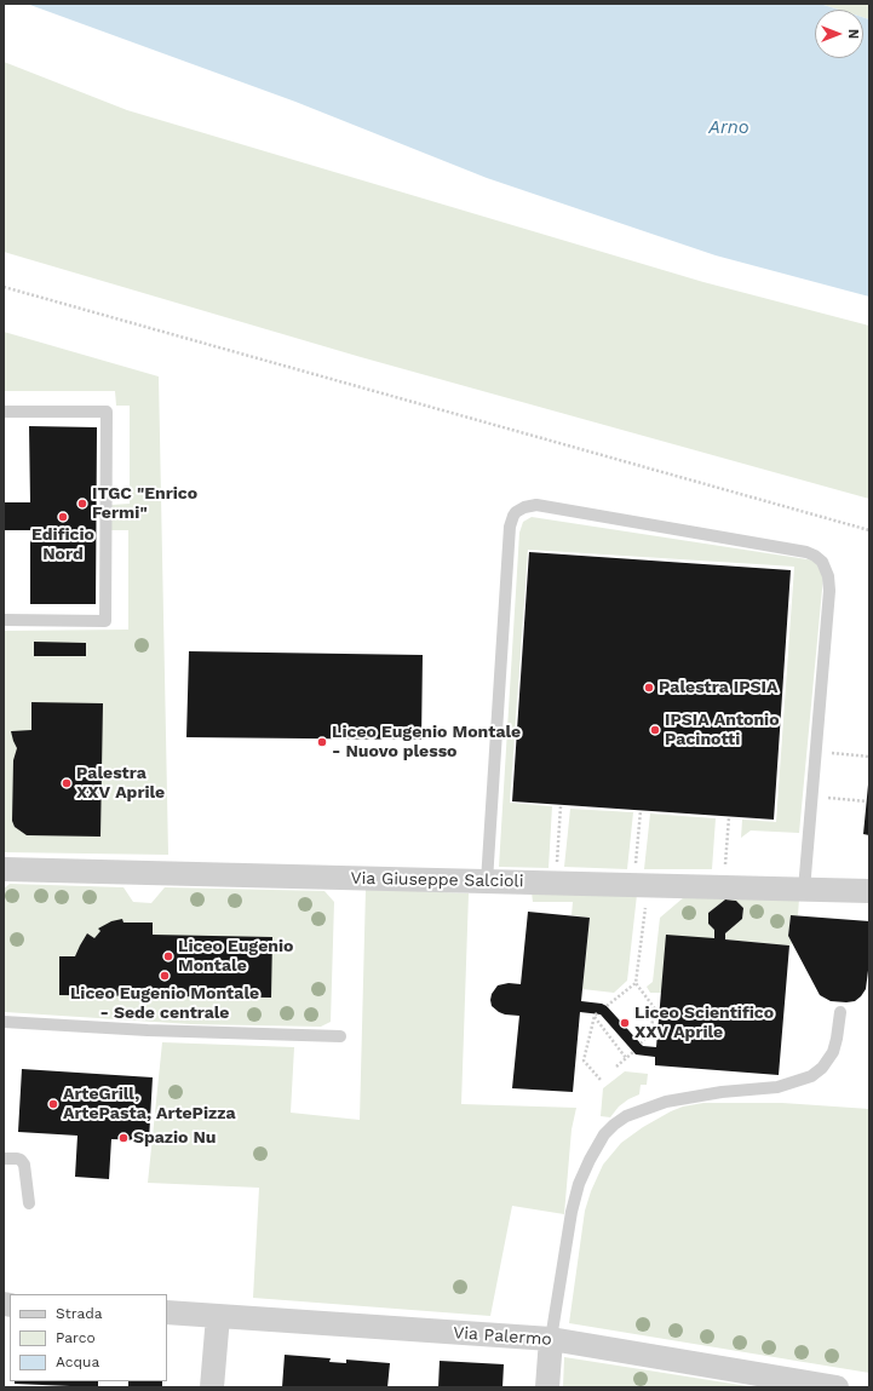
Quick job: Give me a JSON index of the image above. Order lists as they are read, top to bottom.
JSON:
{
  "streets": {
    "street": ["Via Giuseppe Salcioli", "Via Palermo"]
  },
  "water": ["Arno"],
  "places": [
    "ITGC \"Enrico Fermi\"",
    "Edificio Nord",
    "Palestra IPSIA",
    "IPSIA Antonio Pacinotti",
    "Liceo Eugenio Montale - Nuovo plesso",
    "Palestra XXV Aprile",
    "Liceo Eugenio Montale",
    "Liceo Eugenio Montale - Sede centrale",
    "Liceo Scientifico XXV Aprile",
    "ArteGrill, ArtePasta, ArtePizza",
    "Spazio Nu"
  ],
  "legend": ["Strada", "Parco", "Acqua"],
  "north": "right"
}
